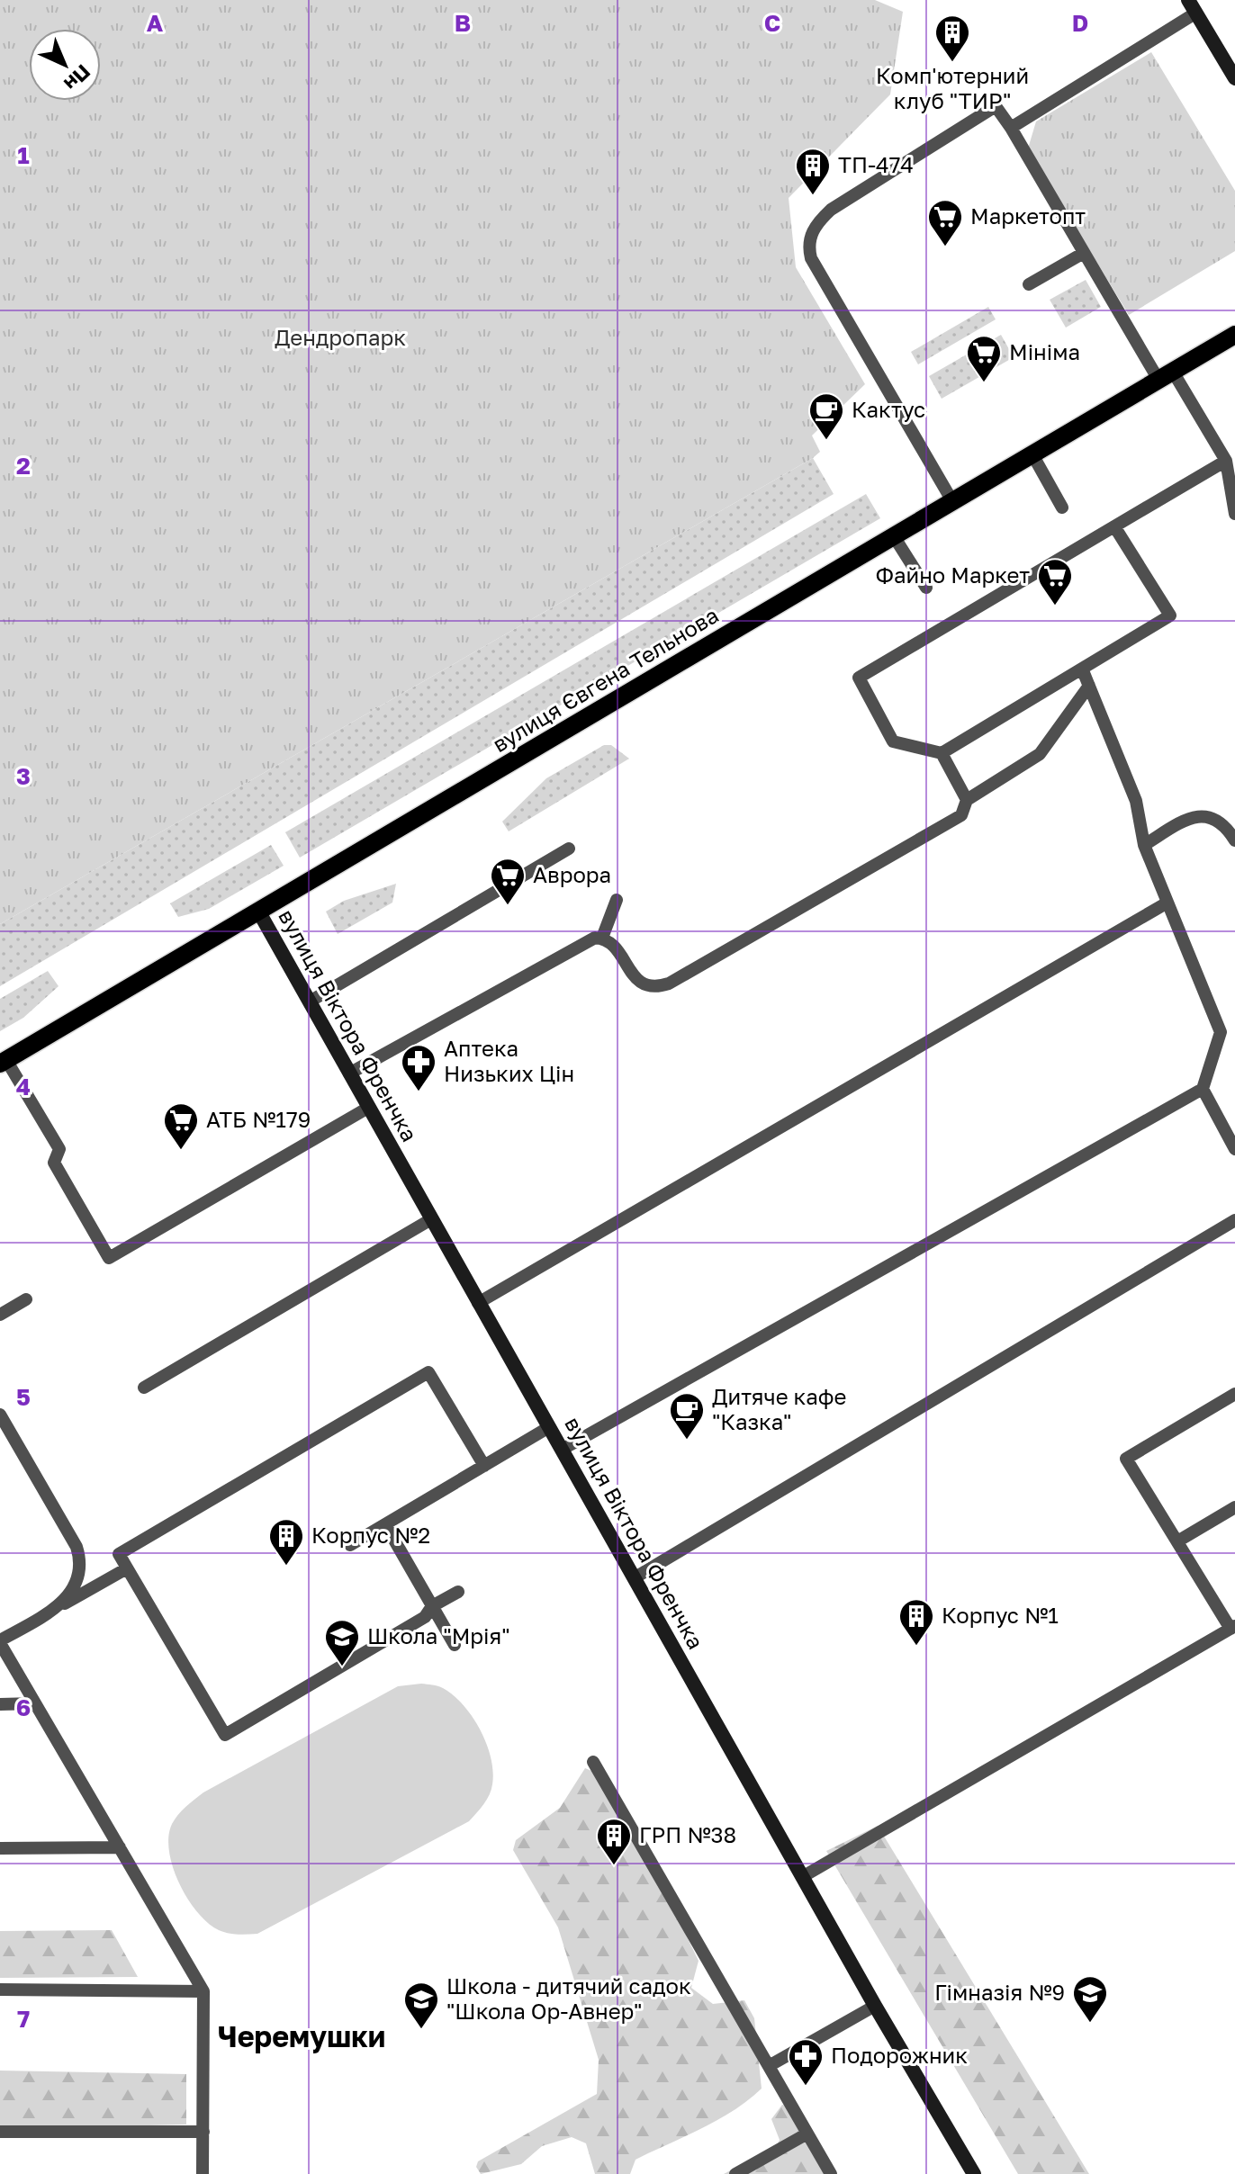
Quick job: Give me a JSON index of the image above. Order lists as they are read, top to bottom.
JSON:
{
  "streets": {
    "main road": ["вулиця Євгена Тельнова"],
    "street": ["вулиця Віктора Френчка"]
  },
  "crossings": [
    ["вулиця Євгена Тельнова", "вулиця Віктора Френчка"]
  ],
  "districts": ["Черемушки"],
  "parks": ["Дендропарк"],
  "places": {
    "building": [
      "Комп'ютерний клуб \"ТИР\"",
      "ТП-474",
      "Корпус №2",
      "Корпус №1",
      "ГРП №38"
    ],
    "supermarket": [
      "Маркетопт",
      "Мініма",
      "Файно Маркет",
      "Аврора",
      "АТБ №179"
    ],
    "cafe": ["Кактус", "Дитяче кафе \"Казка\""],
    "pharmacy": ["Аптека Низьких Цін", "Подорожник"],
    "school or university": ["Школа \"Мрія\"", "Гімназія №9", "Школа - дитячий садок \"Школа Ор-Авнер\""]
  },
  "north": "bottom right",
  "grid": {
    "columns": [
      "A",
      "B",
      "C",
      "D"
    ],
    "rows": [
      "1",
      "2",
      "3",
      "4",
      "5",
      "6",
      "7"
    ]
  }
}
